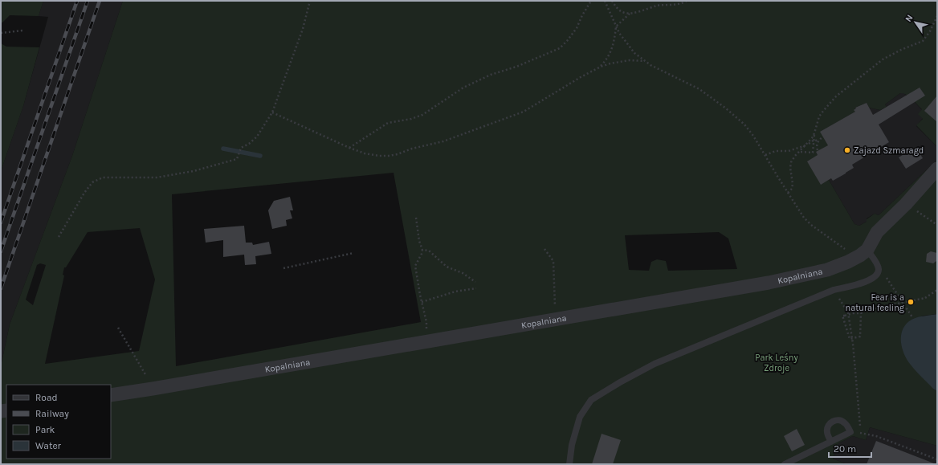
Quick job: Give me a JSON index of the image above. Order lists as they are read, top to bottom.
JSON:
{
  "streets": {
    "street": ["Kopalniana"]
  },
  "parks": ["Park Leśny Zdroje"],
  "places": ["Zajazd Szmaragd", "Fear is a natural feeling"],
  "legend": [
    "Road",
    "Railway",
    "Park",
    "Water"
  ],
  "scale_bar": "20 m",
  "north": "top left"
}
